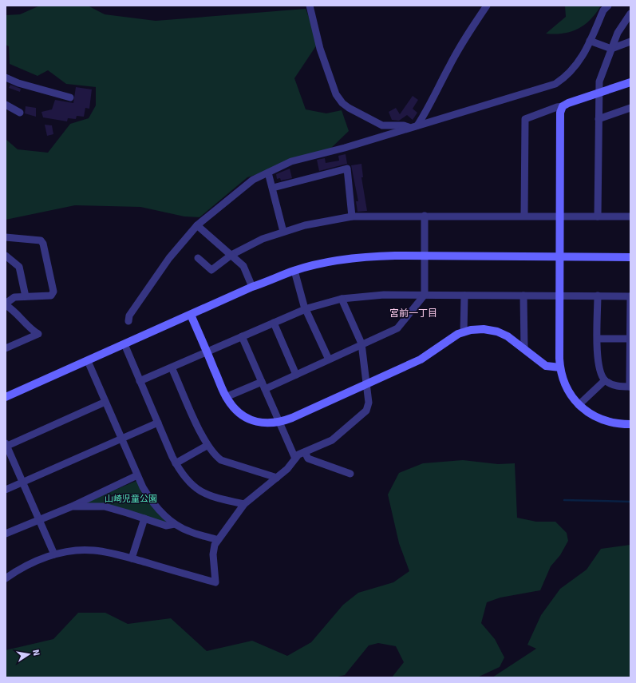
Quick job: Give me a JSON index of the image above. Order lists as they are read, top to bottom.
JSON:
{
  "districts": ["宮前一丁目"],
  "parks": ["山崎児童公園"],
  "north": "right"
}
